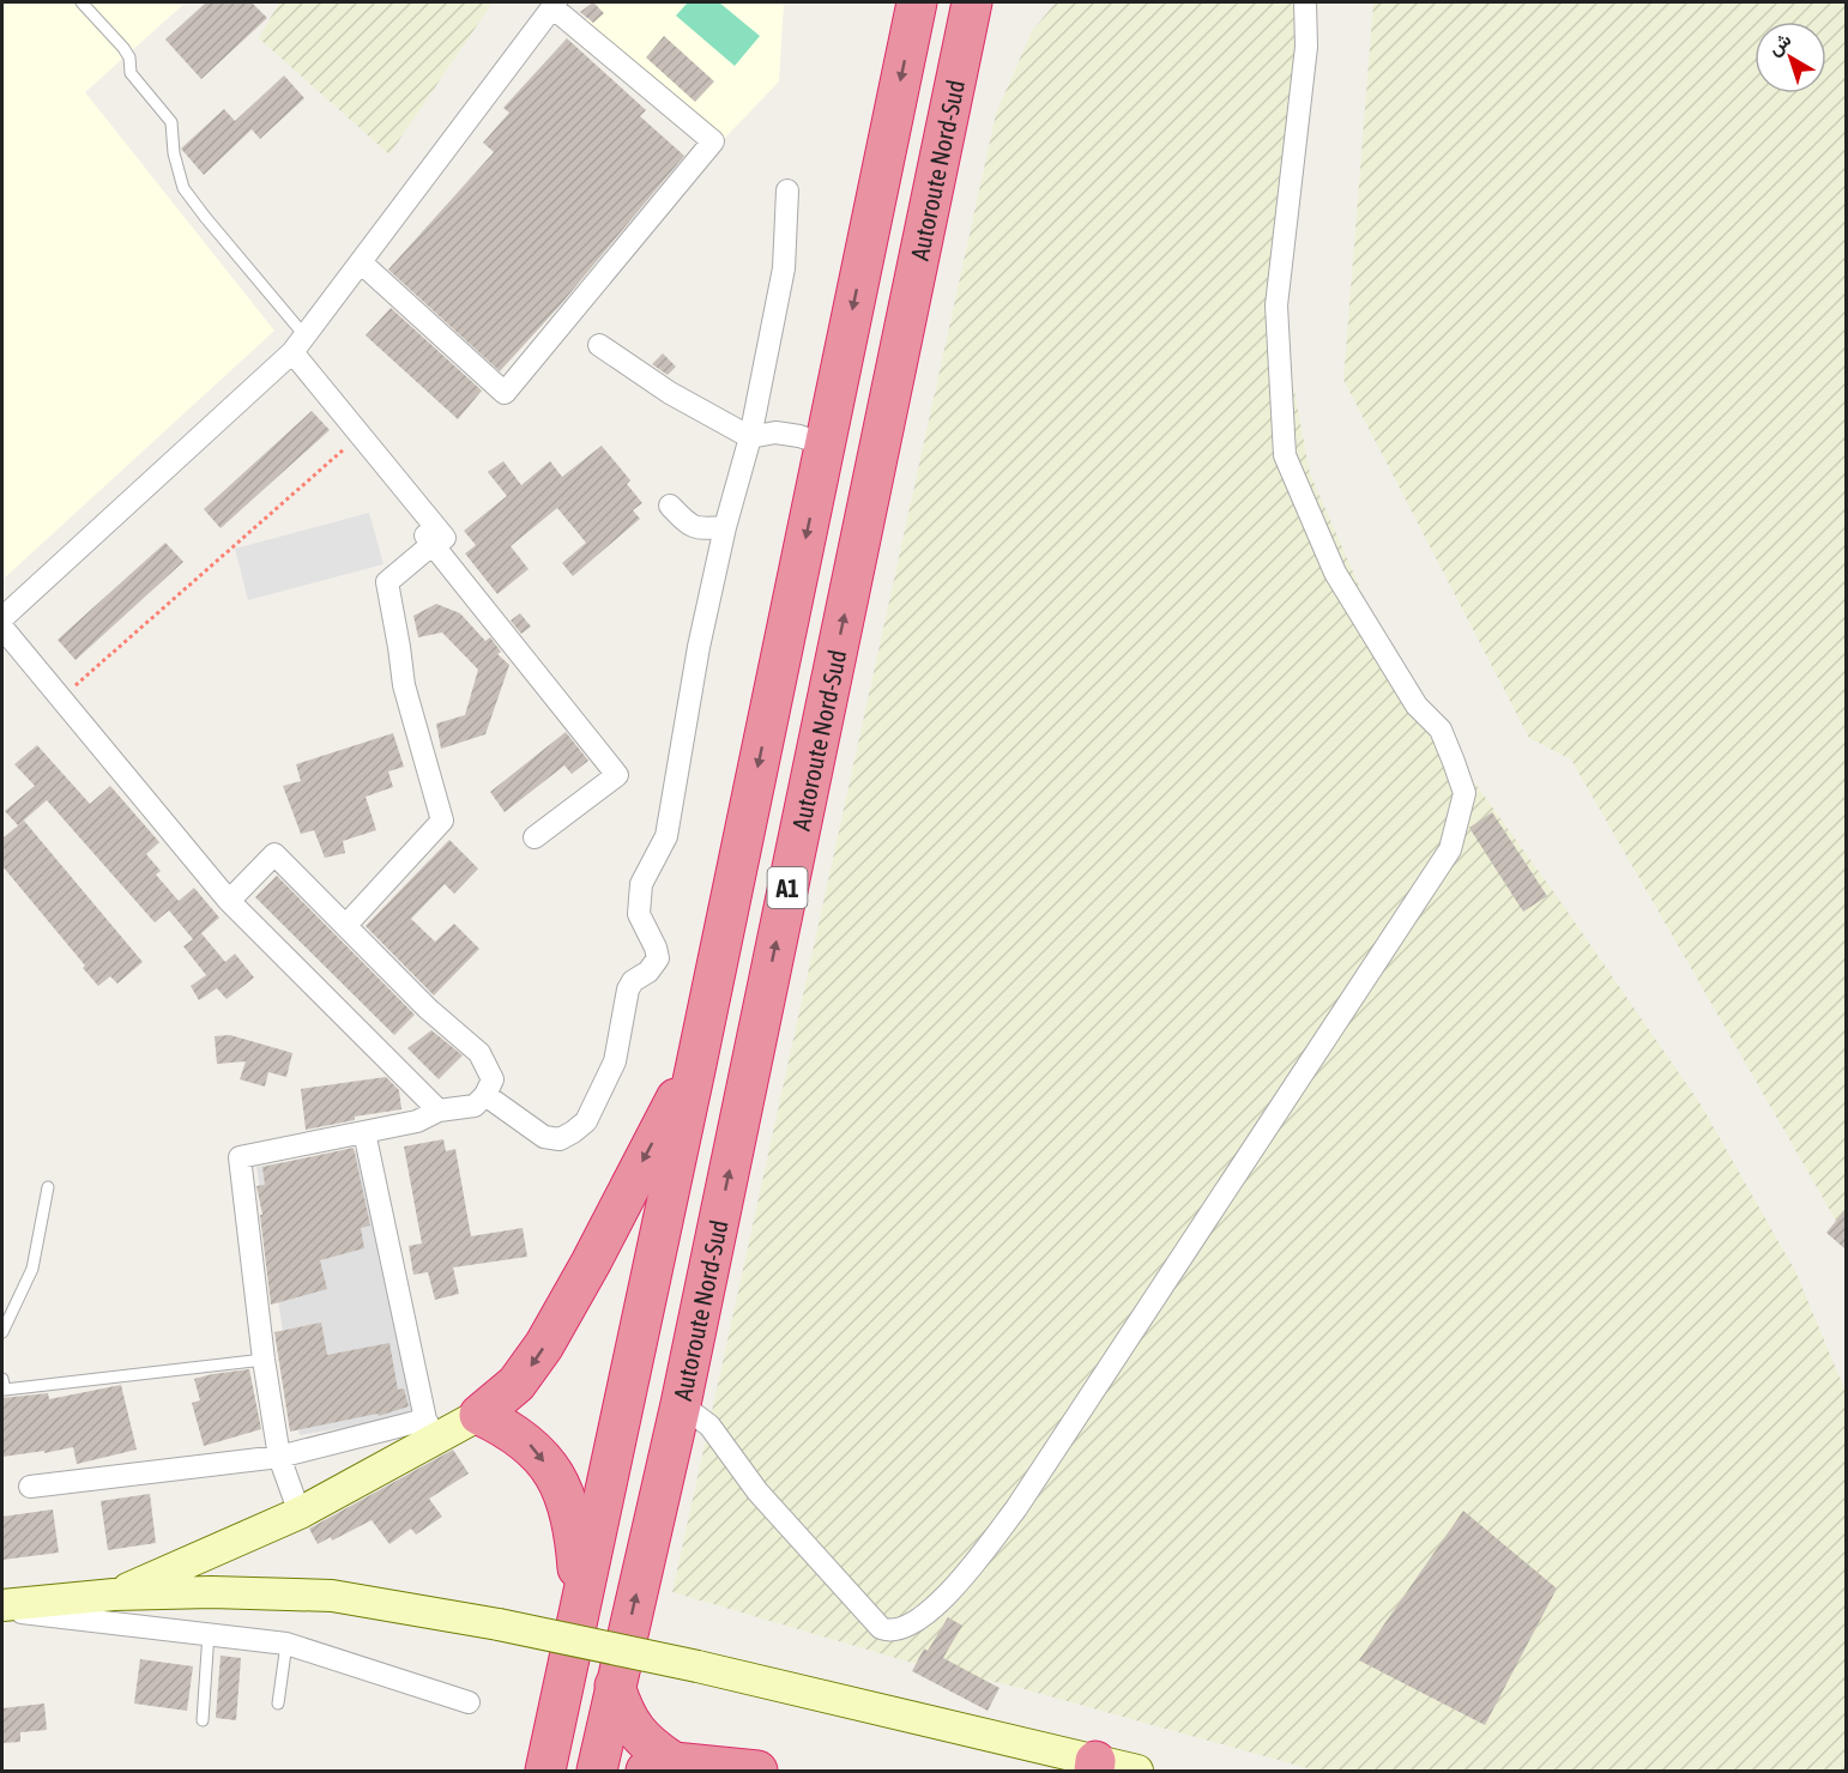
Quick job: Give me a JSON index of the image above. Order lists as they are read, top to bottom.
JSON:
{
  "streets": {
    "highway": ["Autoroute Nord-Sud", "A1"]
  },
  "north": "top left"
}
